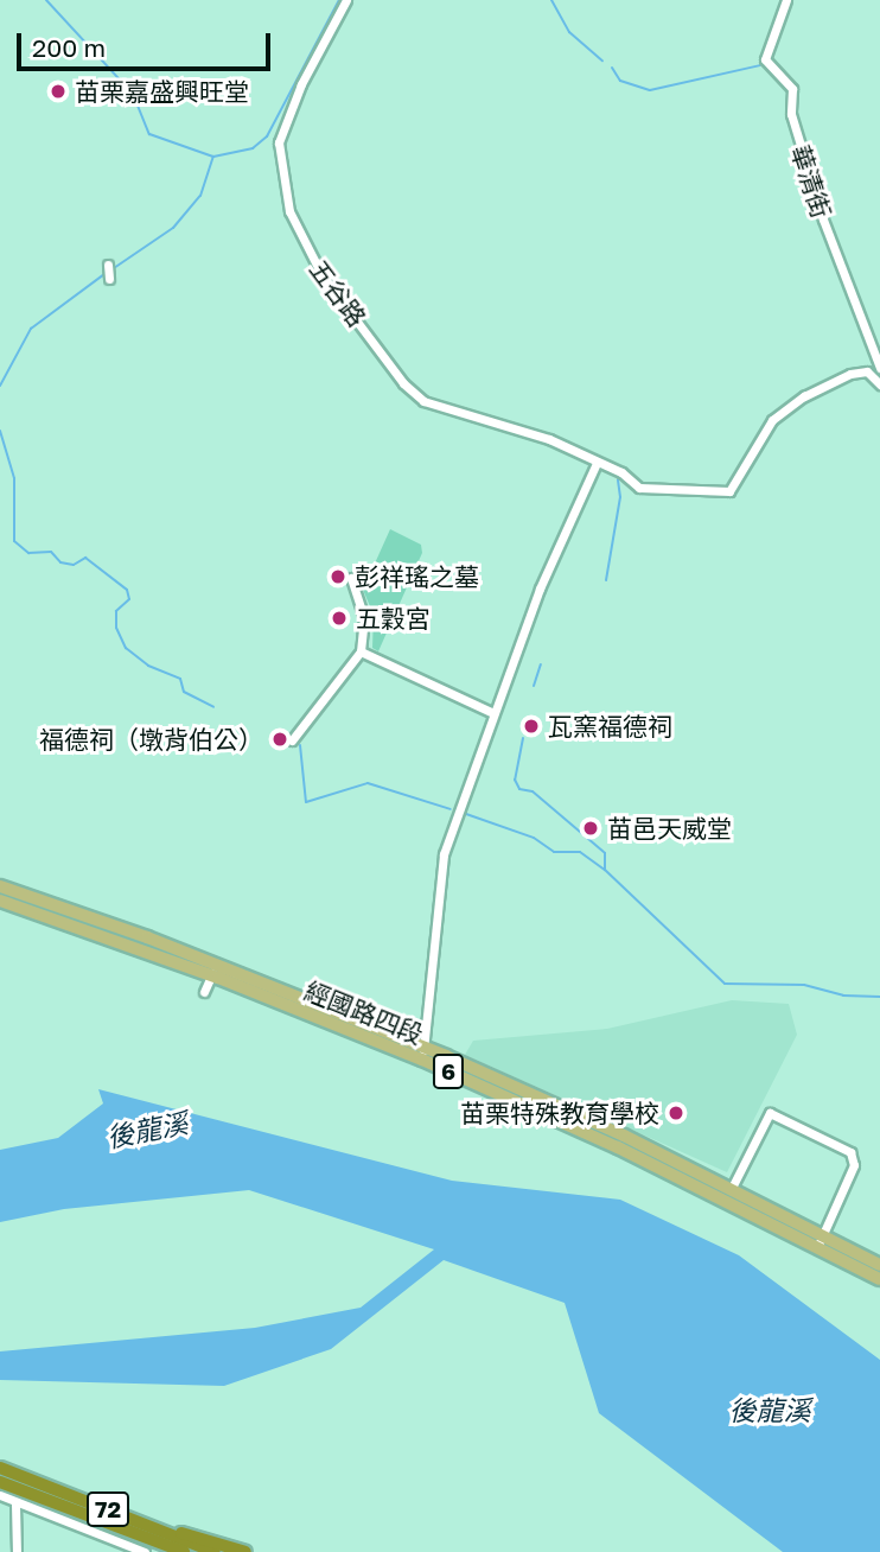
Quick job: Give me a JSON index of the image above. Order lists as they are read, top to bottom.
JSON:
{
  "streets": {
    "highway": ["72"],
    "main road": ["經國路四段", "6"],
    "street": ["華清街", "五谷路"]
  },
  "water": ["後龍溪"],
  "places": [
    "苗栗嘉盛興旺堂",
    "彭祥瑤之墓",
    "五穀宮",
    "瓦窯福德祠",
    "福德祠（墩背伯公）",
    "苗邑天威堂",
    "苗栗特殊教育學校"
  ],
  "scale_bar": "200 m"
}
